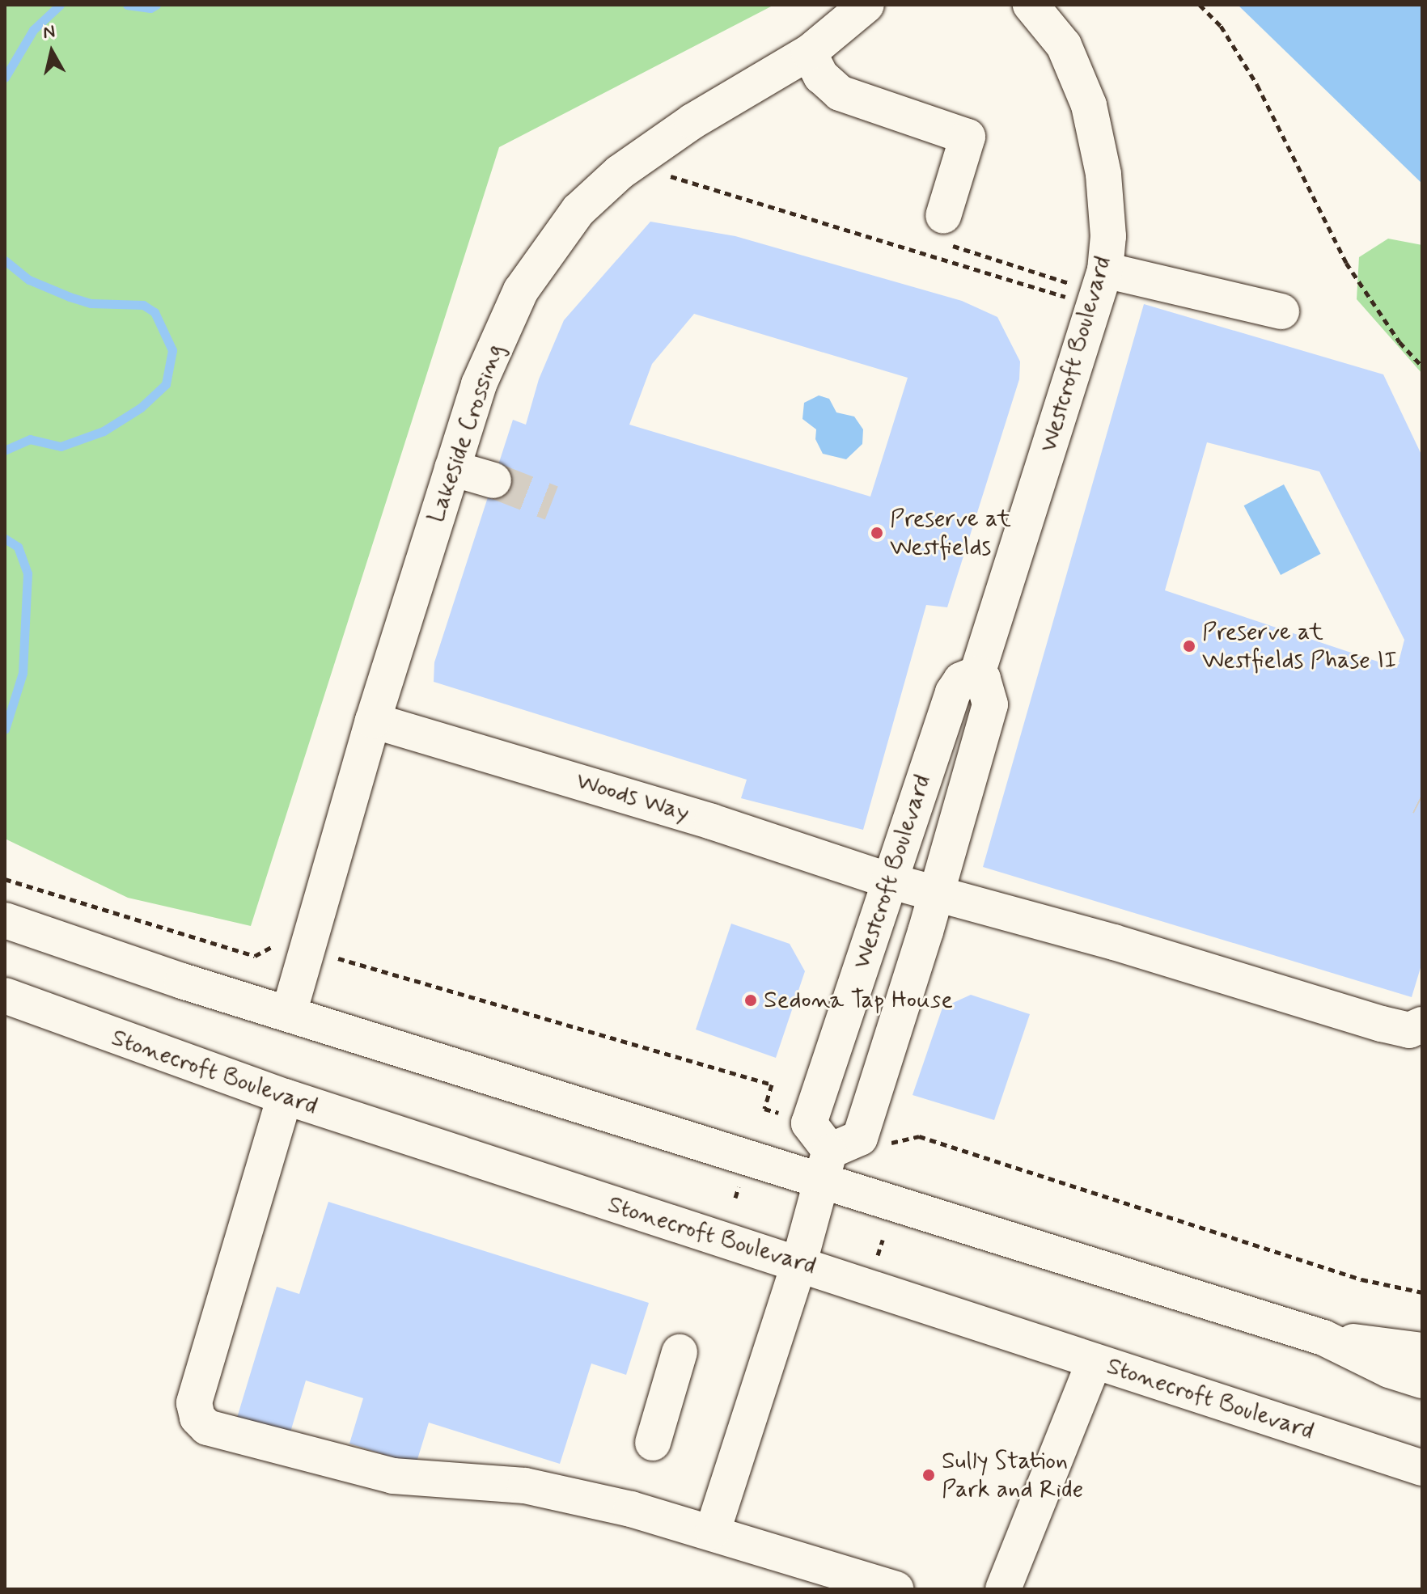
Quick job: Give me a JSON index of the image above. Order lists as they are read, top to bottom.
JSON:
{
  "streets": {
    "street": [
      "Westcroft Boulevard",
      "Lakeside Crossing",
      "Woods Way",
      "Stonecroft Boulevard"
    ]
  },
  "crossings": [
    ["Westcroft Boulevard", "Woods Way"],
    ["Lakeside Crossing", "Woods Way"]
  ],
  "places": [
    "Preserve at Westfields",
    "Preserve at Westfields Phase II",
    "Sedona Tap House",
    "Sully Station Park and Ride"
  ],
  "north": "top"
}
